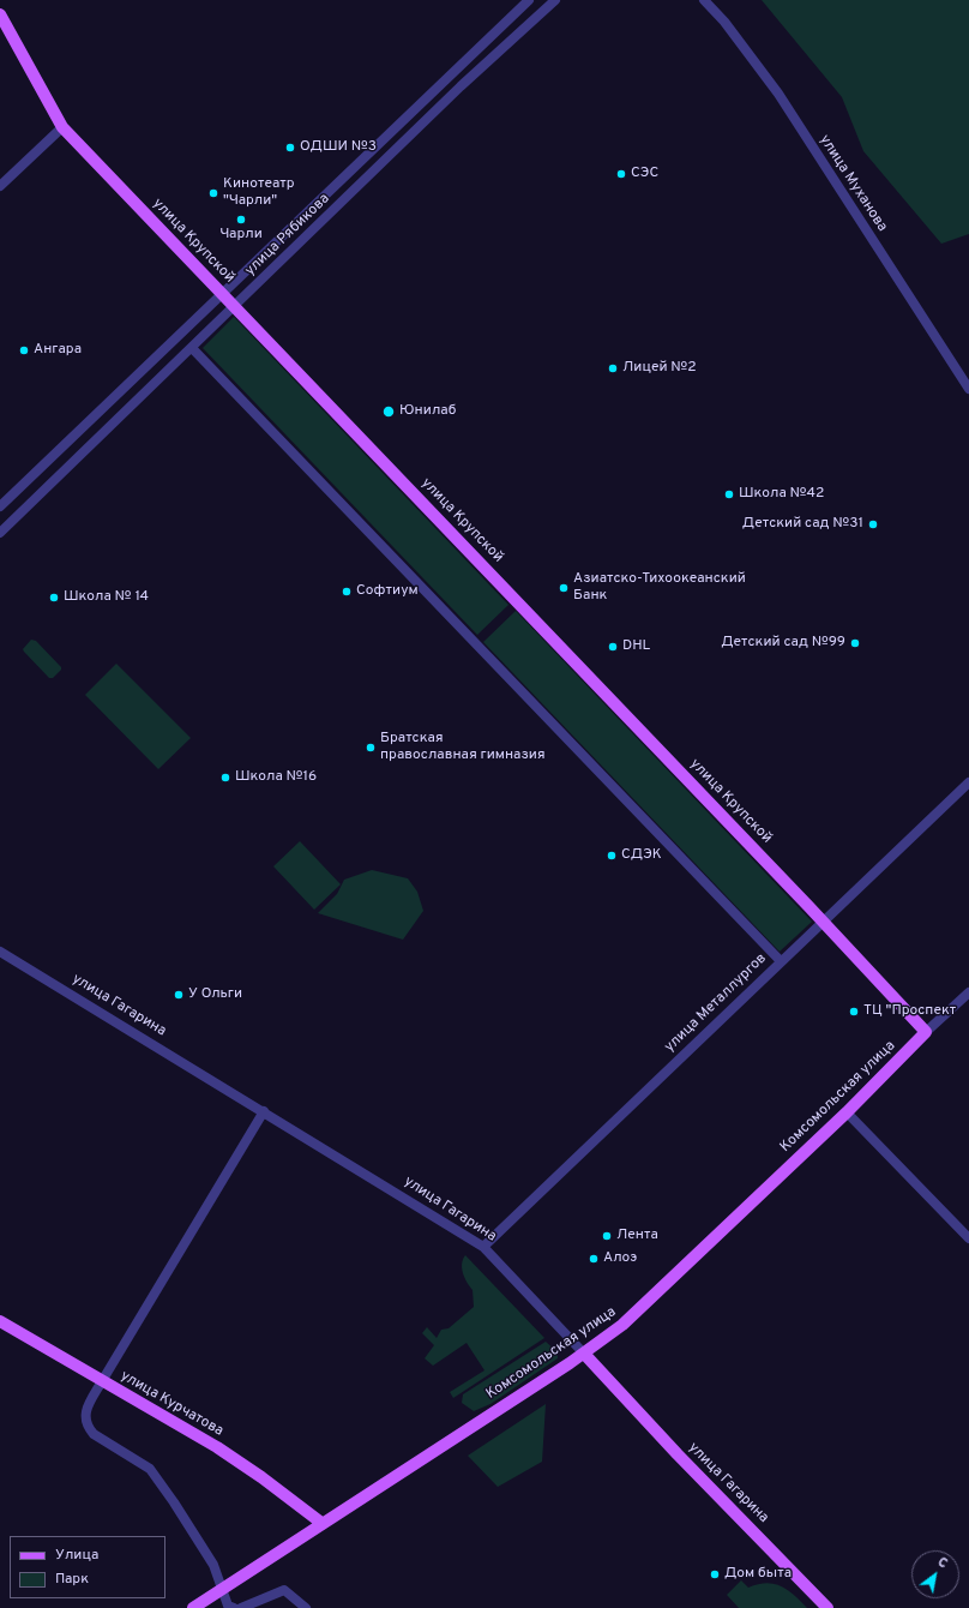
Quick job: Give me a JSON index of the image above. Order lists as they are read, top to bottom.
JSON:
{
  "streets": {
    "main road": [
      "улица Крупской",
      "улица Гагарина",
      "Комсомольская улица",
      "улица Курчатова"
    ],
    "street": ["улица Муханова", "улица Рябикова", "улица Металлургов"]
  },
  "crossings": [
    ["улица Рябикова", "улица Крупской"],
    ["улица Крупской", "улица Металлургов"],
    ["улица Крупской", "Комсомольская улица"],
    ["улица Металлургов", "улица Гагарина"],
    ["улица Гагарина", "Комсомольская улица"],
    ["Комсомольская улица", "улица Курчатова"]
  ],
  "places": [
    "ОДШИ №3",
    "СЭС",
    "Кинотеатр \"Чарли\"",
    "Чарли",
    "Ангара",
    "Лицей №2",
    "Юнилаб",
    "Школа №42",
    "Детский сад №31",
    "Азиатско-Тихоокеанский Банк",
    "Софтиум",
    "Школа № 14",
    "Детский сад №99",
    "DHL",
    "Братская православная гимназия",
    "Школа №16",
    "СДЭК",
    "У Ольги",
    "ТЦ \"Проспект",
    "Лента",
    "Алоэ",
    "Дом быта"
  ],
  "legend": ["Улица", "Парк"],
  "north": "top right"
}
